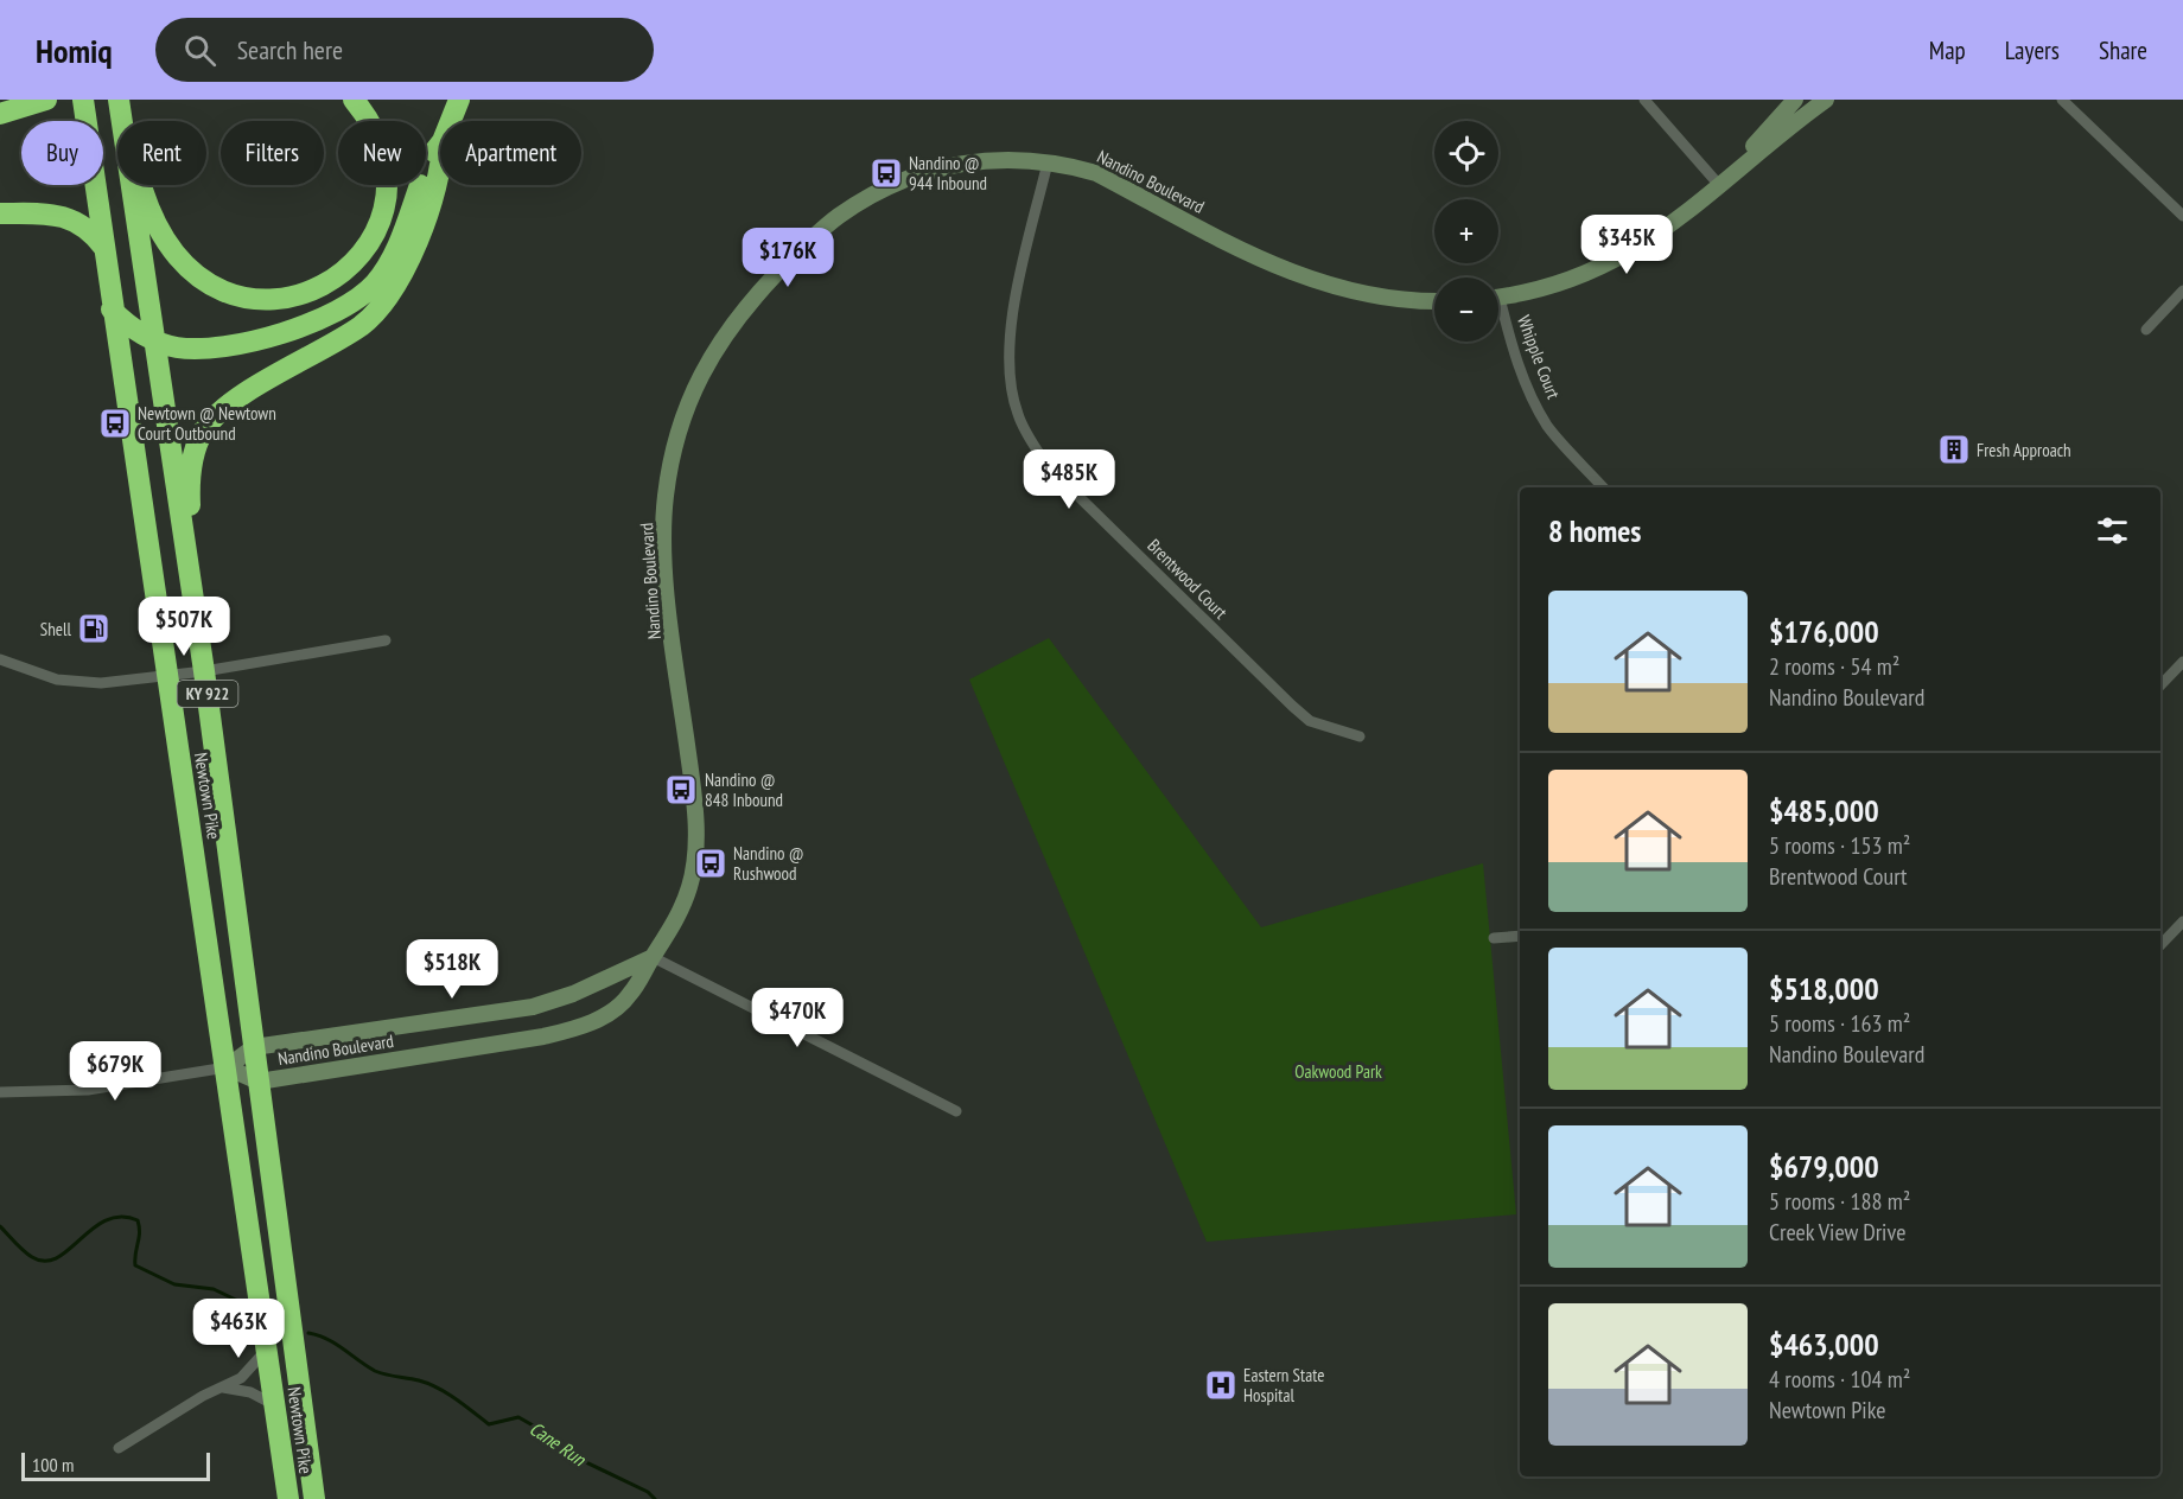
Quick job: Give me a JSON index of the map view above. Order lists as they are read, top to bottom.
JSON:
{
  "streets": {
    "highway": ["KY 922", "Newtown Pike"],
    "street": ["Nandino Boulevard", "Whipple Court", "Brentwood Court"]
  },
  "crossings": [
    ["Nandino Boulevard", "Brentwood Court"],
    ["Nandino Boulevard", "Newtown Pike"]
  ],
  "water": ["Cane Run"],
  "parks": ["Oakwood Park"],
  "places": {
    "bus stop": [
      "Nandino @ 944 Inbound",
      "Newtown @ Newtown Court Outbound",
      "Nandino @ 848 Inbound",
      "Nandino @ Rushwood"
    ],
    "building": ["Fresh Approach"],
    "fuel station": ["Shell"],
    "hospital": ["Eastern State Hospital"]
  },
  "scale_bar": "100 m",
  "page": {
    "header": "Homiq",
    "search": "Search here",
    "nav": ["Map", "Layers", "Share"],
    "map_buttons": ["+", "−"],
    "chip": [
      "Buy",
      "Rent",
      "Filters",
      "New",
      "Apartment"
    ],
    "price": [
      "$345K",
      "$176K",
      "$485K",
      "$507K",
      "$518K",
      "$470K",
      "$679K",
      "$463K"
    ],
    "heading": "8 homes",
    "list": [
      {
        "name": "$176,000",
        "note": "2 rooms · 54 m² · Nandino Boulevard"
      },
      {
        "name": "$485,000",
        "note": "5 rooms · 153 m² · Brentwood Court"
      },
      {
        "name": "$518,000",
        "note": "5 rooms · 163 m² · Nandino Boulevard"
      },
      {
        "name": "$679,000",
        "note": "5 rooms · 188 m² · Creek View Drive"
      },
      {
        "name": "$463,000",
        "note": "4 rooms · 104 m² · Newtown Pike"
      }
    ],
    "scale": "100 m"
  }
}
